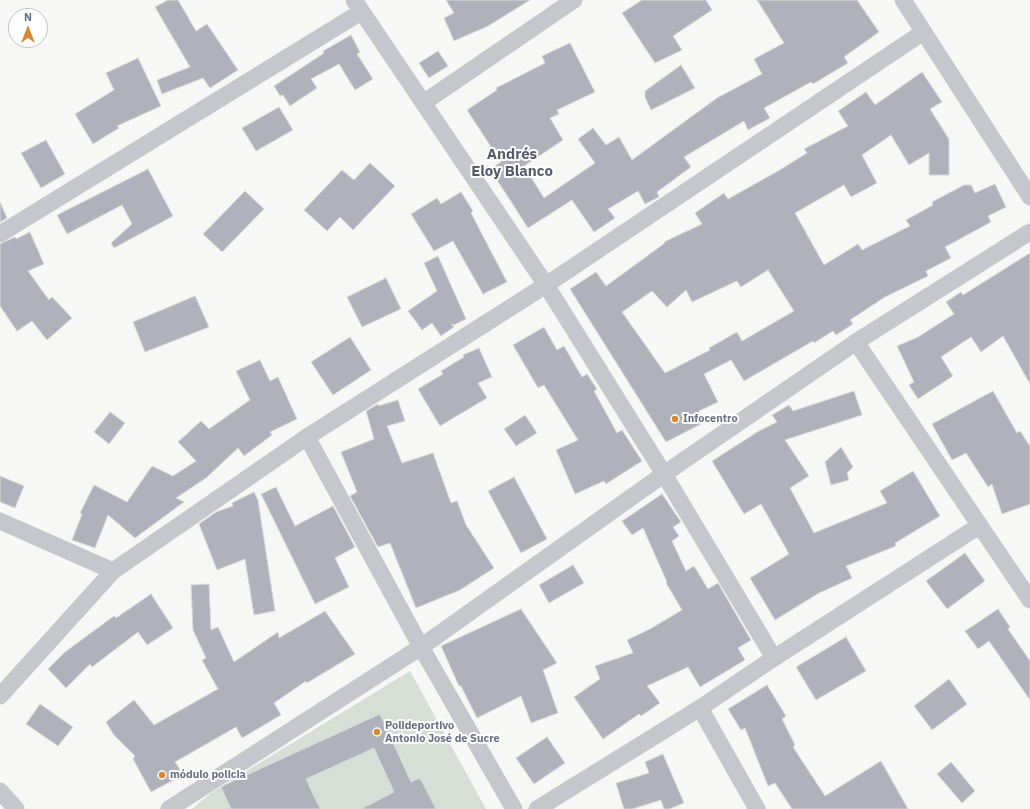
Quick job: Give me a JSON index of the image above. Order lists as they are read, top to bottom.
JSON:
{
  "districts": ["Andrés Eloy Blanco"],
  "places": ["Infocentro", "Polideportivo Antonio José de Sucre", "módulo policia"],
  "north": "top"
}
